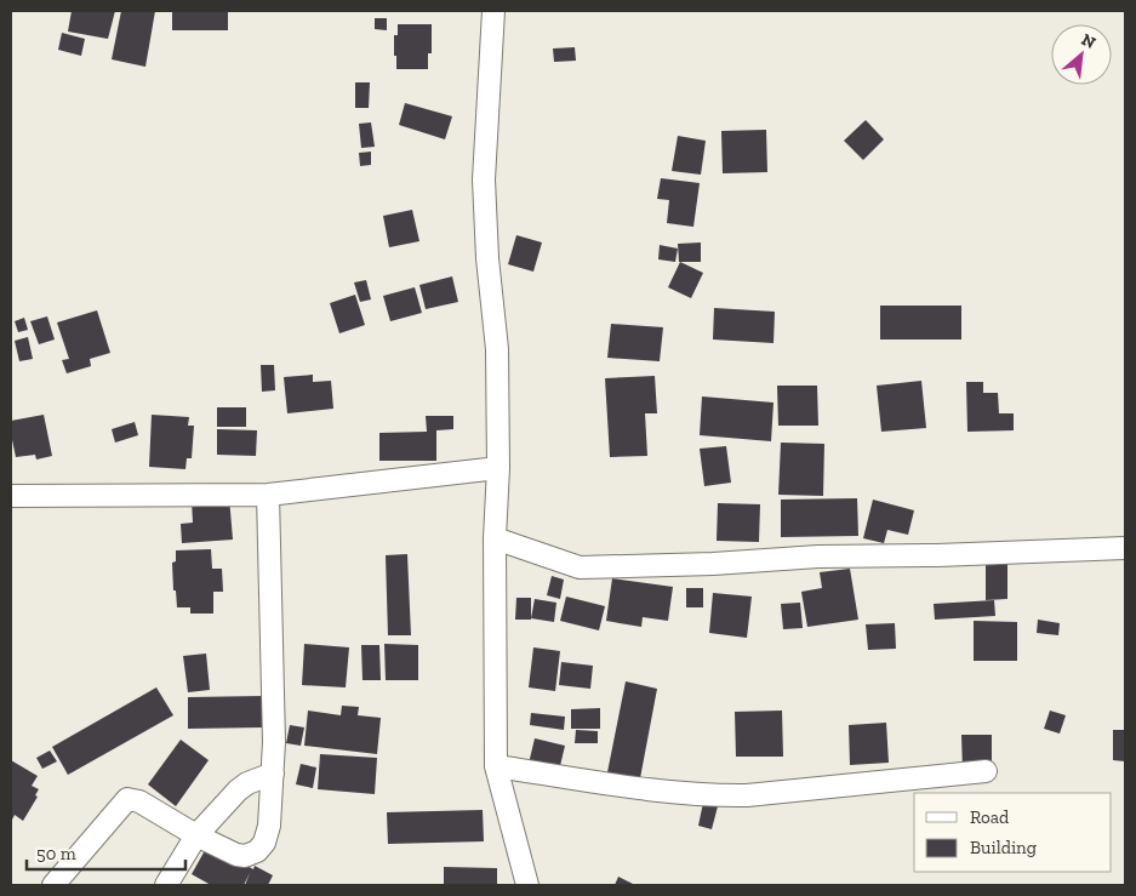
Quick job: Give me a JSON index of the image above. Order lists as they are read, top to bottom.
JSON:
{
  "legend": ["Road", "Building"],
  "scale_bar": "50 m",
  "north": "top right"
}
